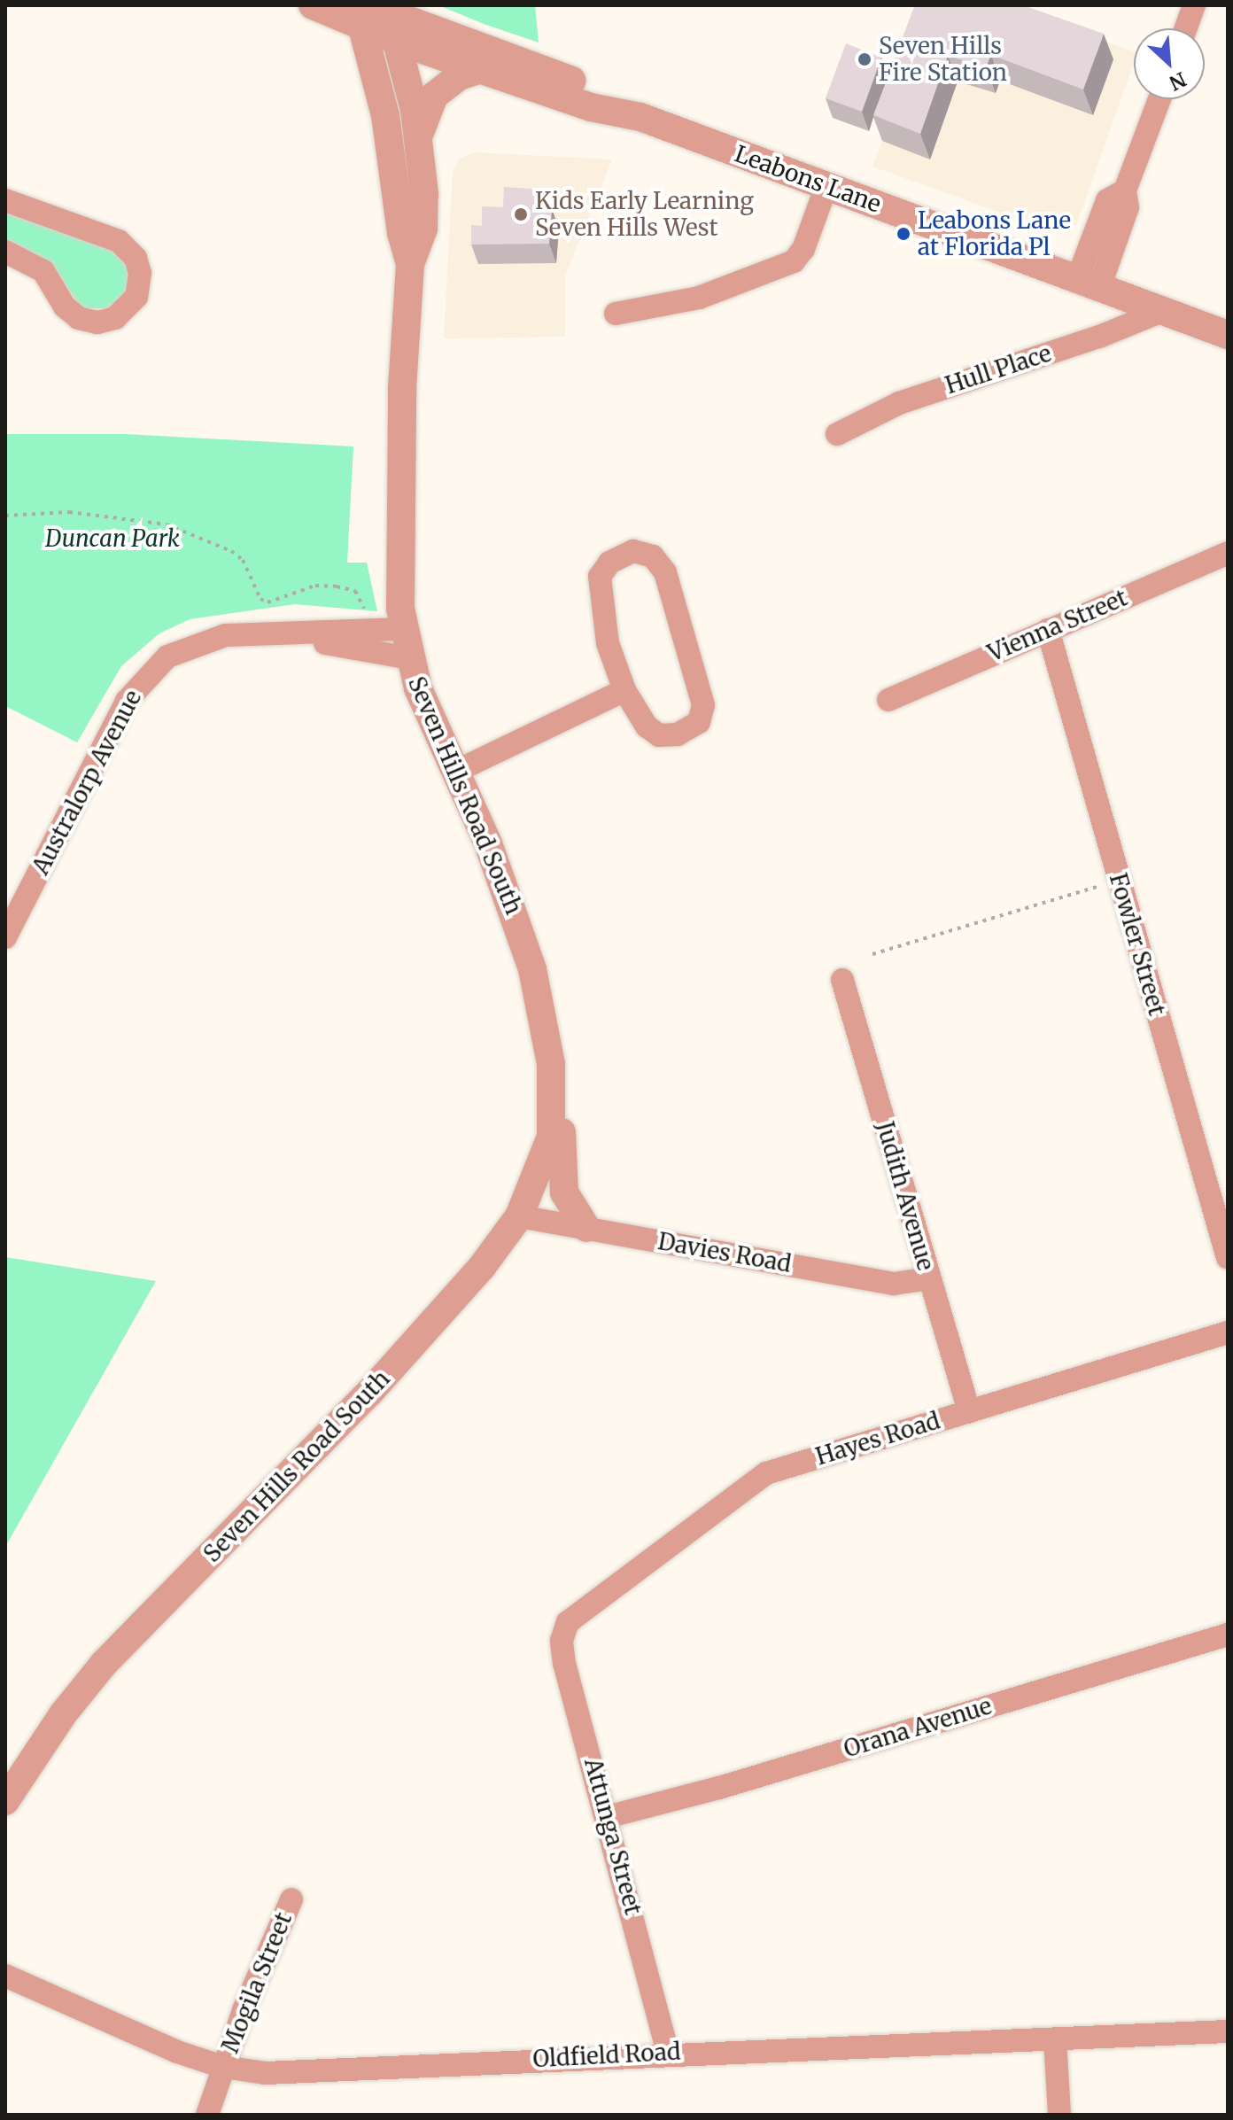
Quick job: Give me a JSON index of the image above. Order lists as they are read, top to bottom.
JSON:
{
  "streets": {
    "street": [
      "Leabons Lane",
      "Hull Place",
      "Vienna Street",
      "Australorp Avenue",
      "Seven Hills Road South",
      "Fowler Street",
      "Judith Avenue",
      "Davies Road",
      "Hayes Road",
      "Orana Avenue",
      "Attunga Street",
      "Mogila Street",
      "Oldfield Road"
    ]
  },
  "crossings": [
    ["Leabons Lane", "Hull Place"],
    ["Leabons Lane", "Seven Hills Road South"],
    ["Vienna Street", "Fowler Street"],
    ["Australorp Avenue", "Seven Hills Road South"],
    ["Seven Hills Road South", "Davies Road"],
    ["Judith Avenue", "Davies Road"],
    ["Judith Avenue", "Hayes Road"],
    ["Hayes Road", "Attunga Street"],
    ["Orana Avenue", "Attunga Street"],
    ["Attunga Street", "Oldfield Road"],
    ["Mogila Street", "Oldfield Road"]
  ],
  "parks": ["Duncan Park"],
  "places": ["Seven Hills Fire Station", "Kids Early Learning Seven Hills West", "Leabons Lane at Florida Pl"],
  "north": "bottom right"
}
